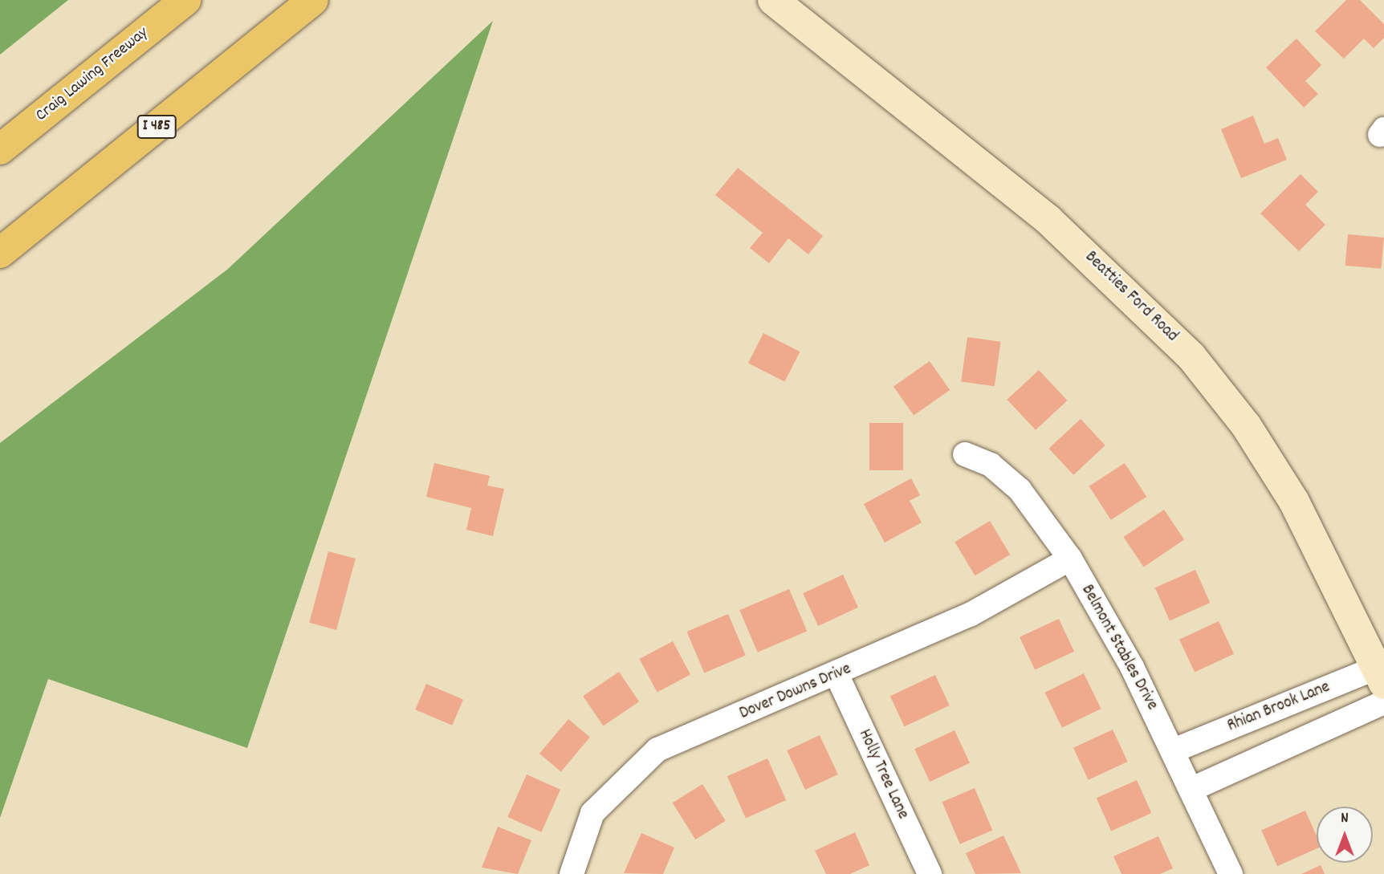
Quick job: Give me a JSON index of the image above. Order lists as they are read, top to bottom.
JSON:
{
  "streets": {
    "highway": ["Craig Lawing Freeway", "I 485"],
    "main road": ["Beatties Ford Road"],
    "street": [
      "Belmont Stables Drive",
      "Dover Downs Drive",
      "Rhian Brook Lane",
      "Holly Tree Lane"
    ]
  },
  "crossings": [
    ["Beatties Ford Road", "Rhian Brook Lane"],
    ["Belmont Stables Drive", "Dover Downs Drive"],
    ["Belmont Stables Drive", "Rhian Brook Lane"],
    ["Dover Downs Drive", "Holly Tree Lane"]
  ],
  "north": "top"
}
